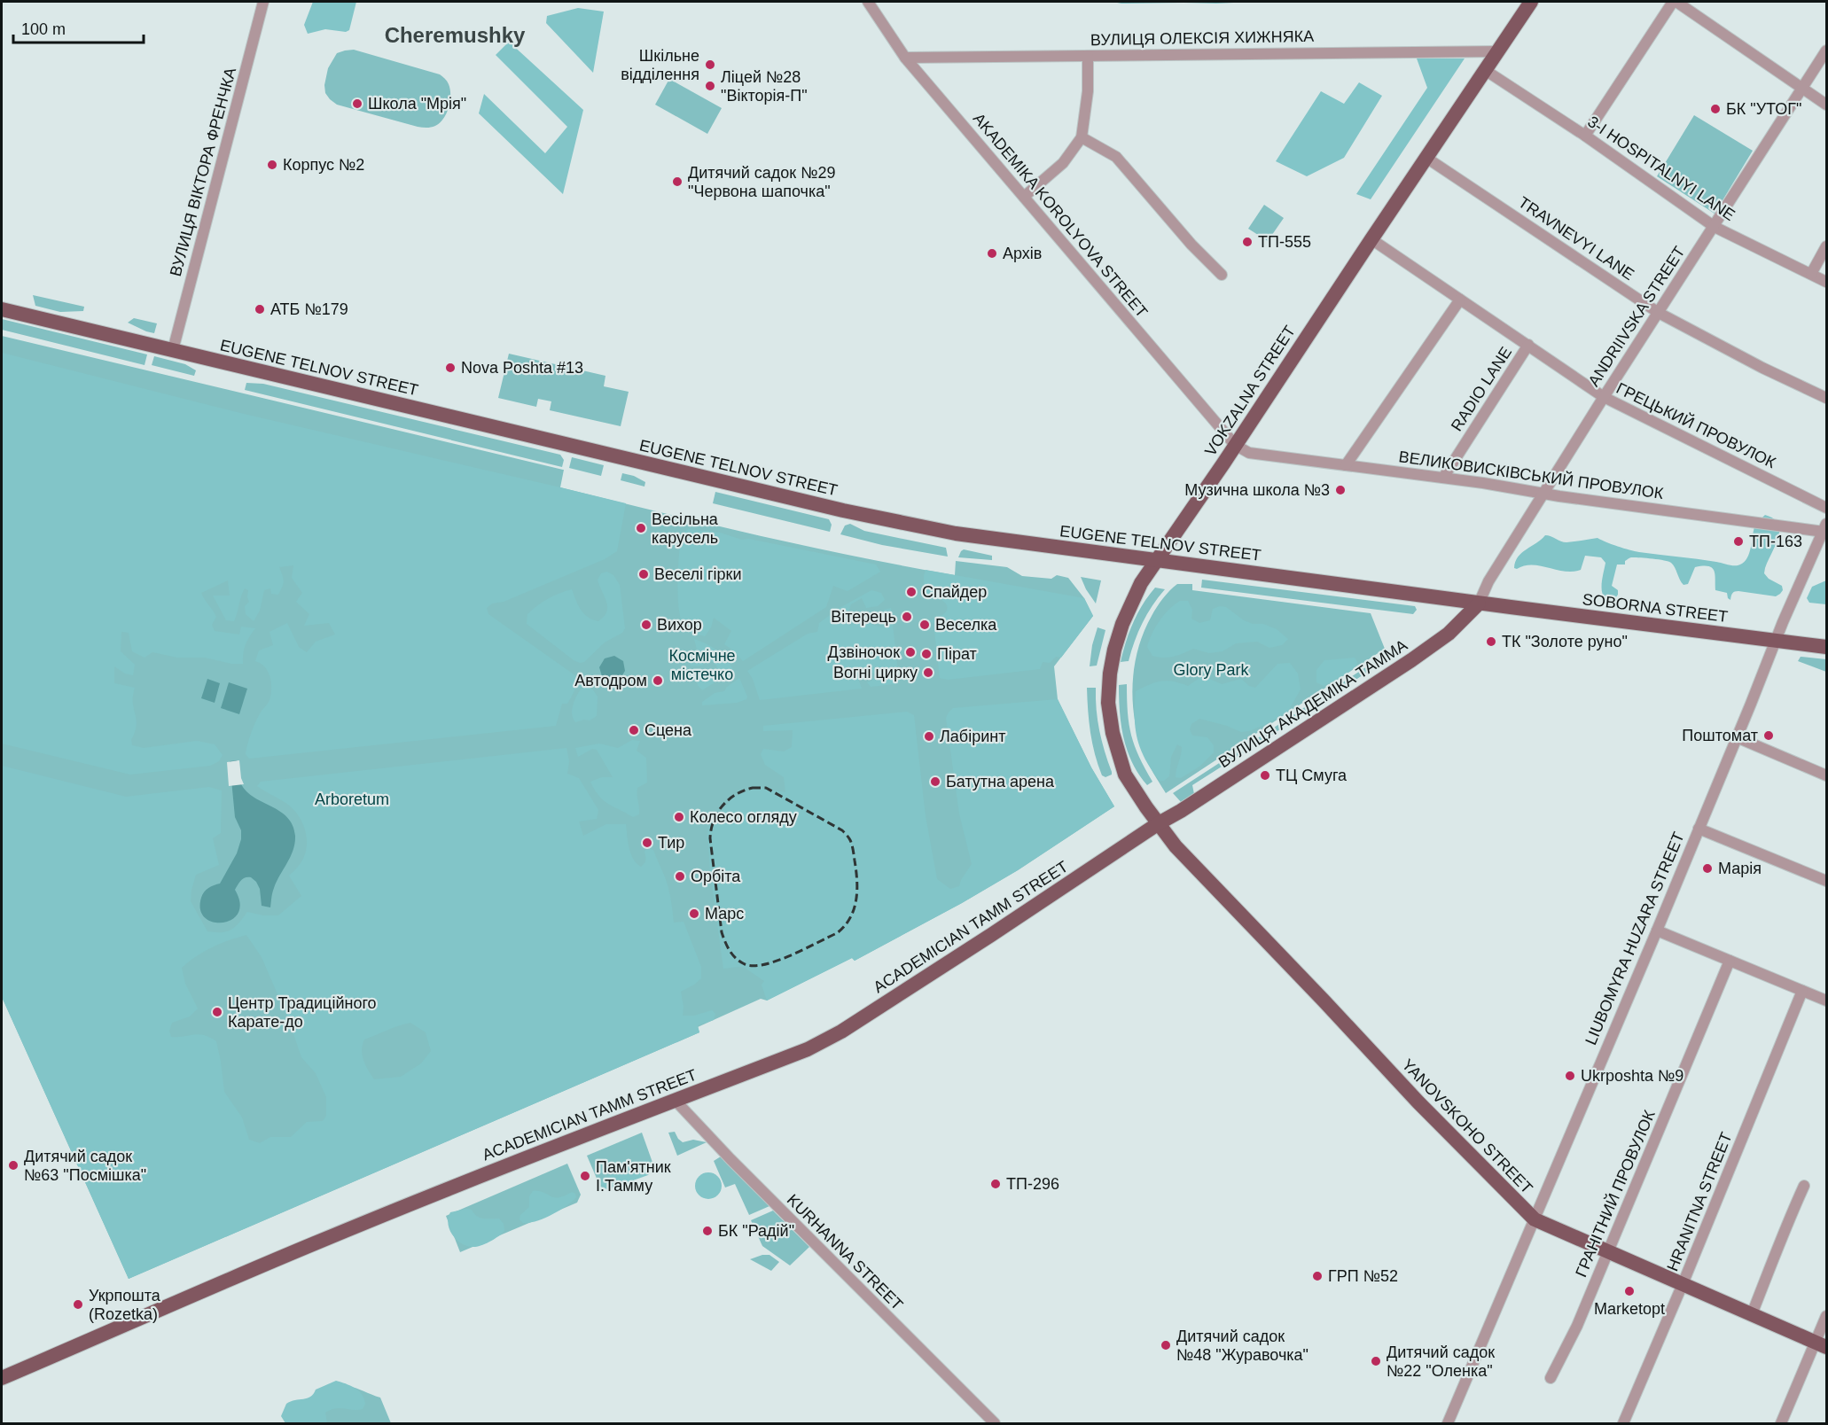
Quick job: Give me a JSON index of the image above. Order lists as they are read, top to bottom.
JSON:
{
  "streets": {
    "main road": [
      "EUGENE TELNOV STREET",
      "VOKZALNA STREET",
      "SOBORNA STREET",
      "ВУЛИЦЯ АКАДЕМІКА ТАММА",
      "ACADEMICIAN TAMM STREET",
      "YANOVSKOHO STREET"
    ],
    "street": [
      "ВУЛИЦЯ ОЛЕКСІЯ ХИЖНЯКА",
      "3-I HOSPITALNYI LANE",
      "ВУЛИЦЯ ВІКТОРА ФРЕНЧКА",
      "AKADEMIKA KOROLYOVA STREET",
      "TRAVNEVYI LANE",
      "ANDRIIVSKA STREET",
      "RADIO LANE",
      "ГРЕЦЬКИЙ ПРОВУЛОК",
      "ВЕЛИКОВИСКІВСЬКИЙ ПРОВУЛОК",
      "LIUBOMYRA HUZARA STREET",
      "ГРАНІТНИЙ ПРОВУЛОК",
      "HRANITNA STREET",
      "KURHANNA STREET"
    ]
  },
  "crossings": [
    ["ВУЛИЦЯ ОЛЕКСІЯ ХИЖНЯКА", "AKADEMIKA KOROLYOVA STREET"],
    ["ВУЛИЦЯ ОЛЕКСІЯ ХИЖНЯКА", "VOKZALNA STREET"],
    ["3-I HOSPITALNYI LANE", "ANDRIIVSKA STREET"],
    ["3-I HOSPITALNYI LANE", "VOKZALNA STREET"],
    ["ВУЛИЦЯ ВІКТОРА ФРЕНЧКА", "EUGENE TELNOV STREET"],
    ["AKADEMIKA KOROLYOVA STREET", "VOKZALNA STREET"],
    ["AKADEMIKA KOROLYOVA STREET", "ВЕЛИКОВИСКІВСЬКИЙ ПРОВУЛОК"],
    ["TRAVNEVYI LANE", "ANDRIIVSKA STREET"],
    ["TRAVNEVYI LANE", "VOKZALNA STREET"],
    ["ANDRIIVSKA STREET", "EUGENE TELNOV STREET"],
    ["ANDRIIVSKA STREET", "ГРЕЦЬКИЙ ПРОВУЛОК"],
    ["ANDRIIVSKA STREET", "ВЕЛИКОВИСКІВСЬКИЙ ПРОВУЛОК"],
    ["ANDRIIVSKA STREET", "SOBORNA STREET"],
    ["ANDRIIVSKA STREET", "ВУЛИЦЯ АКАДЕМІКА ТАММА"],
    ["EUGENE TELNOV STREET", "VOKZALNA STREET"],
    ["EUGENE TELNOV STREET", "SOBORNA STREET"],
    ["EUGENE TELNOV STREET", "ВУЛИЦЯ АКАДЕМІКА ТАММА"],
    ["RADIO LANE", "ГРЕЦЬКИЙ ПРОВУЛОК"],
    ["RADIO LANE", "ВЕЛИКОВИСКІВСЬКИЙ ПРОВУЛОК"],
    ["VOKZALNA STREET", "ГРЕЦЬКИЙ ПРОВУЛОК"],
    ["VOKZALNA STREET", "ВЕЛИКОВИСКІВСЬКИЙ ПРОВУЛОК"],
    ["VOKZALNA STREET", "ВУЛИЦЯ АКАДЕМІКА ТАММА"],
    ["VOKZALNA STREET", "ACADEMICIAN TAMM STREET"],
    ["VOKZALNA STREET", "YANOVSKOHO STREET"],
    ["ВЕЛИКОВИСКІВСЬКИЙ ПРОВУЛОК", "LIUBOMYRA HUZARA STREET"],
    ["SOBORNA STREET", "ВУЛИЦЯ АКАДЕМІКА ТАММА"],
    ["SOBORNA STREET", "LIUBOMYRA HUZARA STREET"],
    ["ВУЛИЦЯ АКАДЕМІКА ТАММА", "ACADEMICIAN TAMM STREET"],
    ["ВУЛИЦЯ АКАДЕМІКА ТАММА", "YANOVSKOHO STREET"],
    ["ACADEMICIAN TAMM STREET", "YANOVSKOHO STREET"],
    ["ACADEMICIAN TAMM STREET", "KURHANNA STREET"],
    ["LIUBOMYRA HUZARA STREET", "YANOVSKOHO STREET"],
    ["YANOVSKOHO STREET", "ГРАНІТНИЙ ПРОВУЛОК"],
    ["YANOVSKOHO STREET", "HRANITNA STREET"]
  ],
  "districts": ["Cheremushky"],
  "parks": ["Космічне містечко", "Glory Park", "Arboretum"],
  "places": [
    "Шкільне відділення",
    "Ліцей №28 \"Вікторія-П\"",
    "Школа \"Мрія\"",
    "БК \"УТОГ\"",
    "Корпус №2",
    "Дитячий садок №29 \"Червона шапочка\"",
    "ТП-555",
    "Архів",
    "АТБ №179",
    "Nova Poshta #13",
    "Музична школа №3",
    "Весільна карусель",
    "ТП-163",
    "Веселі гірки",
    "Спайдер",
    "Вітерець",
    "Вихор",
    "Веселка",
    "ТК \"Золоте руно\"",
    "Дзвіночок",
    "Пірат",
    "Вогні цирку",
    "Автодром",
    "Сцена",
    "Поштомат",
    "Лабіринт",
    "ТЦ Смуга",
    "Батутна арена",
    "Колесо огляду",
    "Тир",
    "Марія",
    "Орбіта",
    "Марс",
    "Центр Традиційного Карате-до",
    "Ukrposhta №9",
    "Дитячий садок №63 \"Посмішка\"",
    "Пам'ятник І.Тамму",
    "ТП-296",
    "БК \"Радій\"",
    "ГРП №52",
    "Marketopt",
    "Укрпошта (Rozetka)",
    "Дитячий садок №48 \"Журавочка\"",
    "Дитячий садок №22 \"Оленка\""
  ],
  "scale_bar": "100 m"
}
